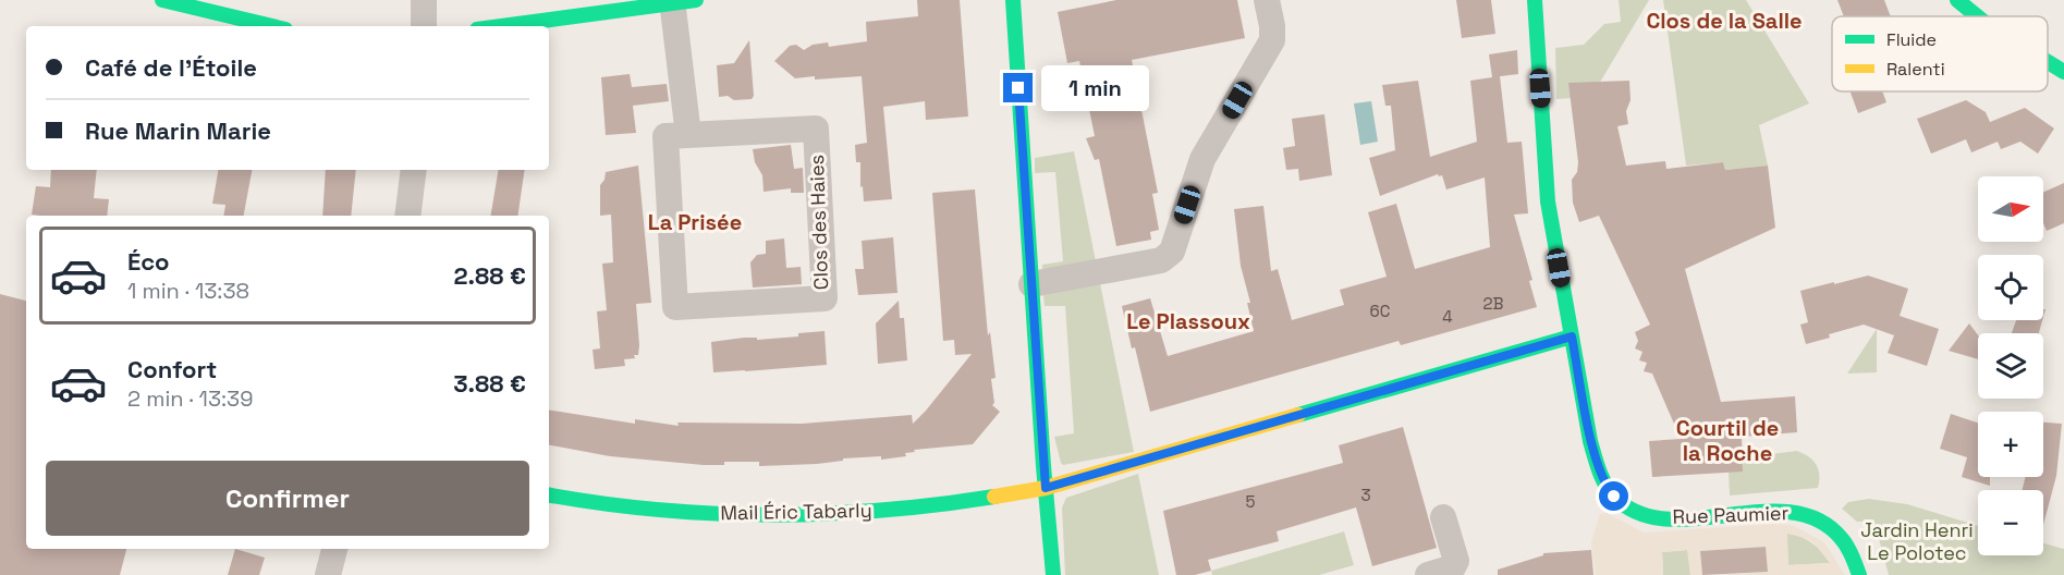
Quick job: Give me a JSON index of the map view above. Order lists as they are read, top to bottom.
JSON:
{
  "streets": {
    "street": ["Clos des Haies", "Mail Éric Tabarly", "Rue Paumier"]
  },
  "crossings": [
    ["Mail Éric Tabarly", "Rue Paumier"]
  ],
  "districts": [
    "Clos de la Salle",
    "La Prisée",
    "Le Plassoux",
    "Courtil de la Roche"
  ],
  "parks": ["Jardin Henri Le Polotec"],
  "house_numbers": [
    "2B",
    "6C",
    "4",
    "3",
    "5"
  ],
  "legend": ["Fluide", "Ralenti"],
  "north": "right",
  "page": {
    "banner": ["Café de l'Étoile", "Rue Marin Marie"],
    "bubble": "1 min",
    "map_buttons": ["+", "−"],
    "list": [
      {
        "name": "Éco",
        "note": "1 min · 13:38",
        "value": "2.88 €"
      },
      {
        "name": "Confort",
        "note": "2 min · 13:39",
        "value": "3.88 €"
      }
    ],
    "buttons": "Confirmer"
  }
}
